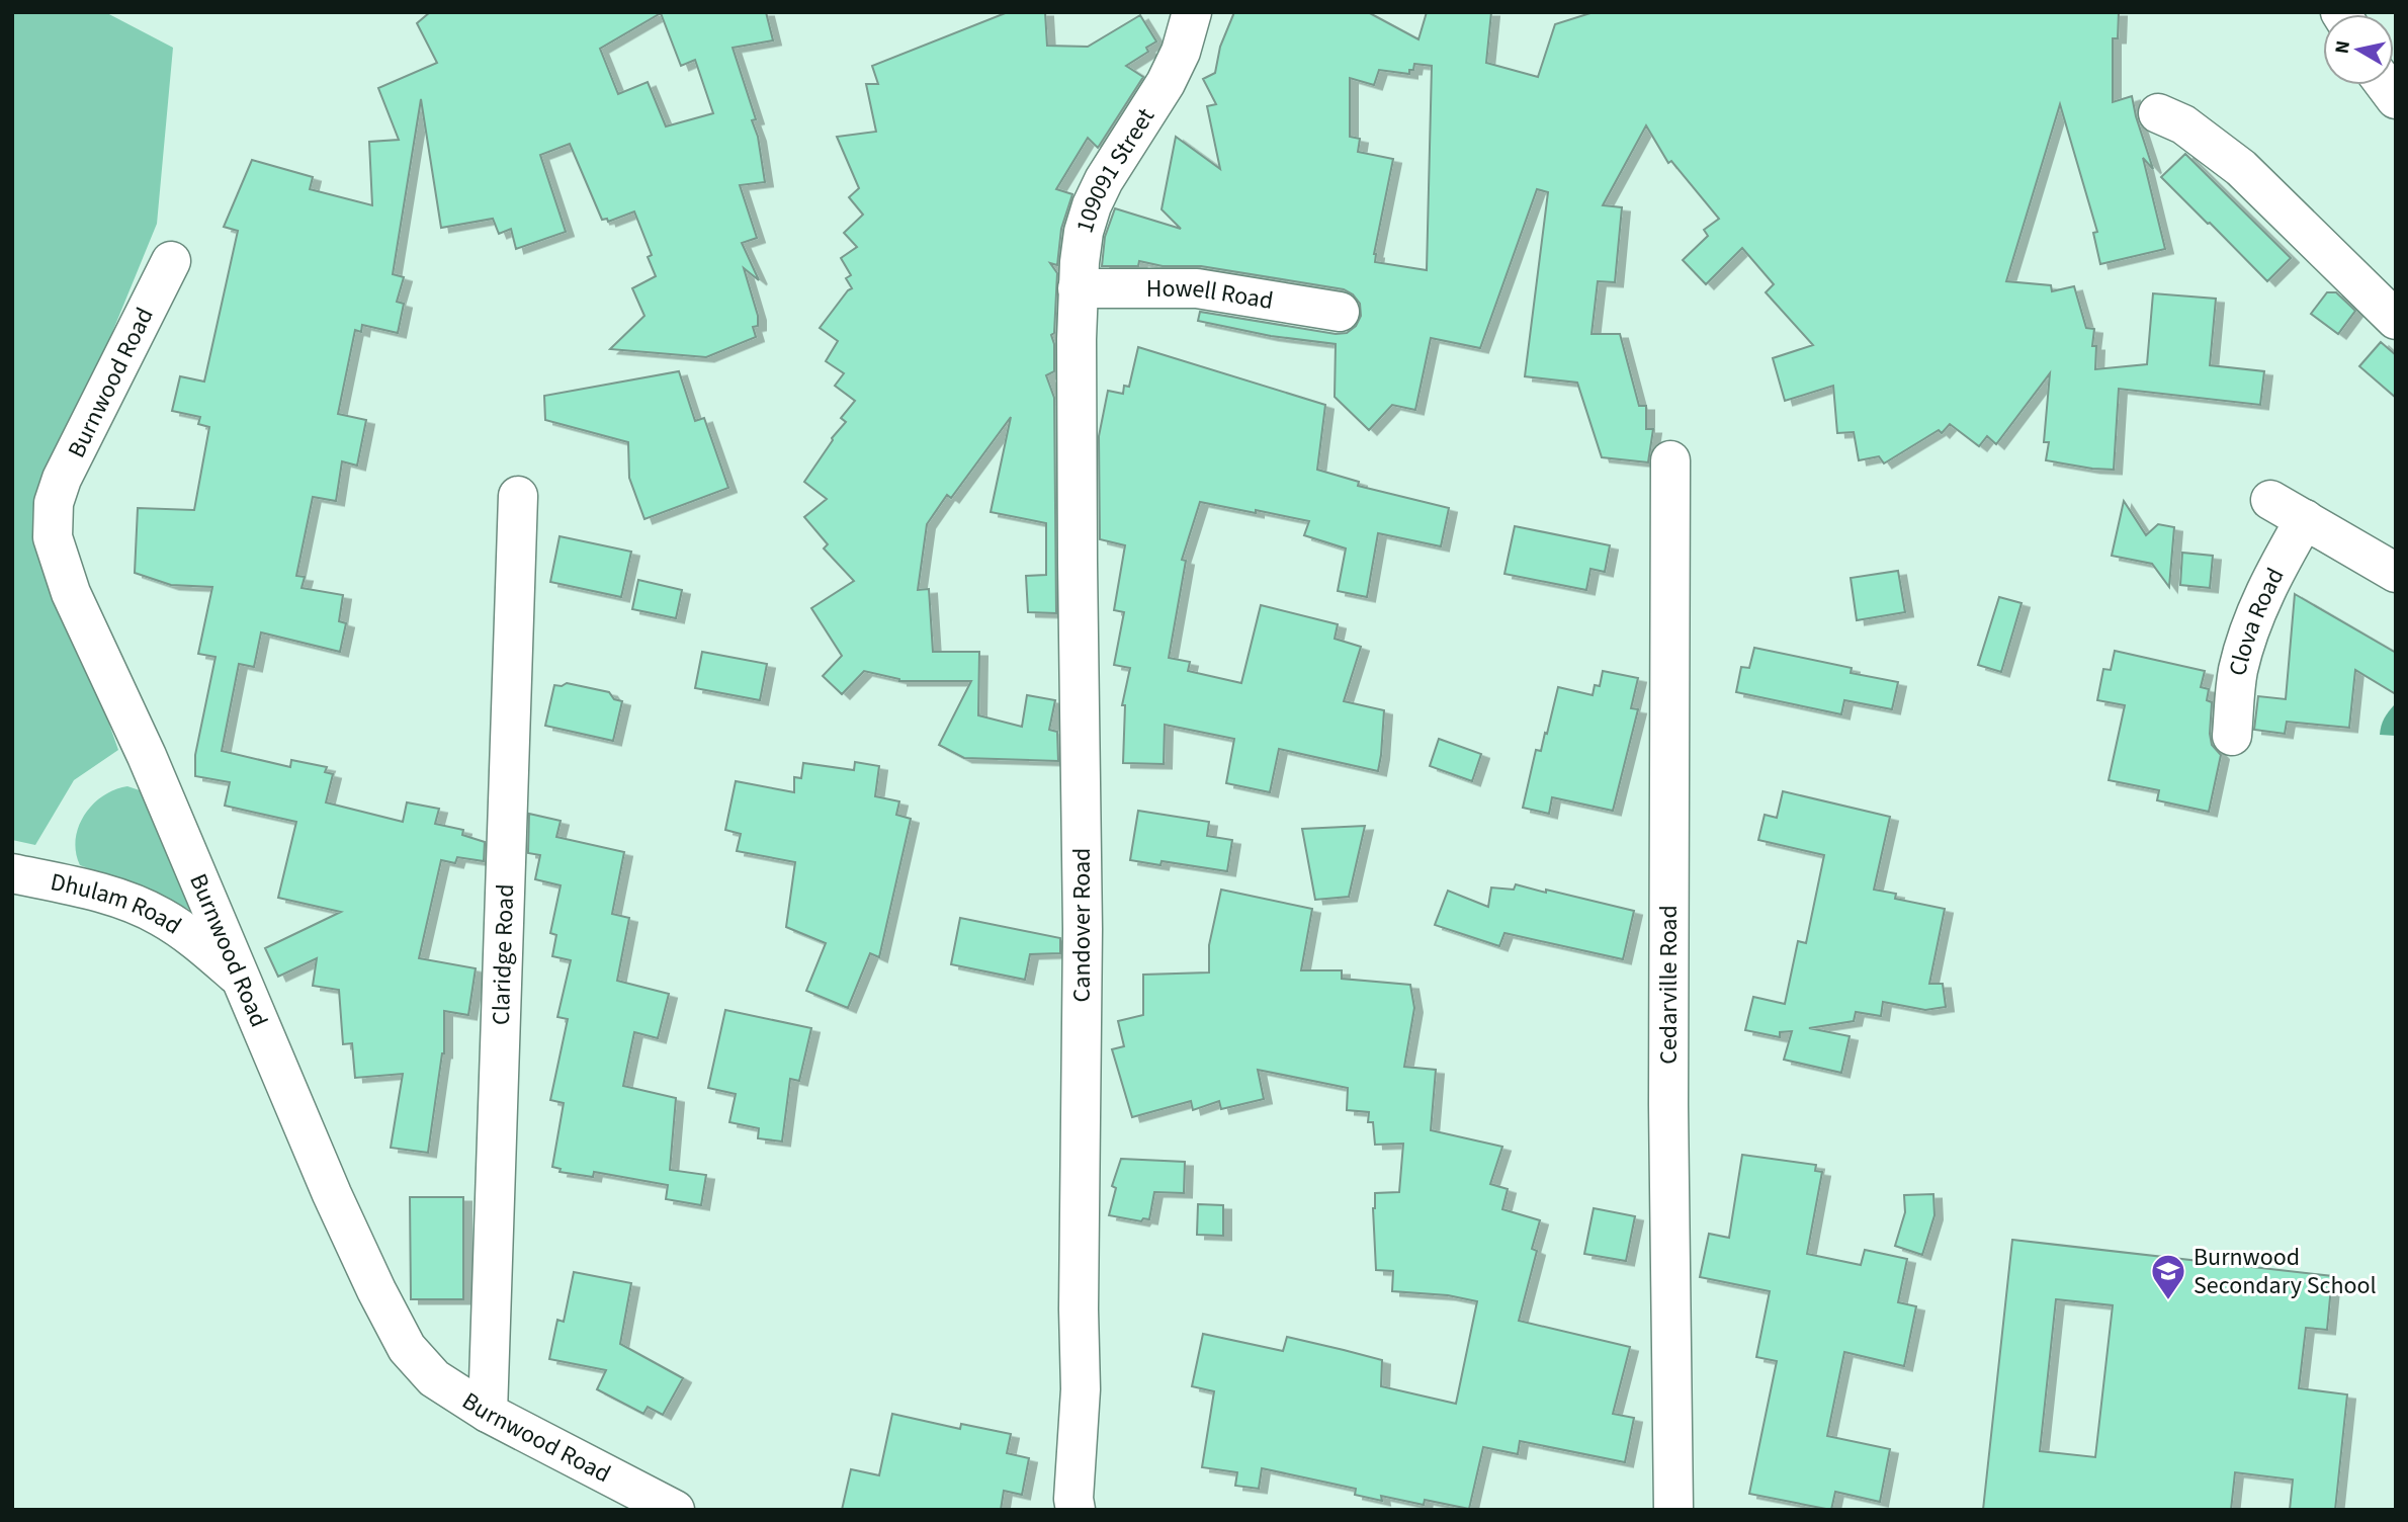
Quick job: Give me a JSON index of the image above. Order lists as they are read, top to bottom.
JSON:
{
  "streets": {
    "street": [
      "109091 Street",
      "Howell Road",
      "Burnwood Road",
      "Clova Road",
      "Dhulam Road",
      "Candover Road",
      "Claridge Road",
      "Cedarville Road"
    ]
  },
  "crossings": [
    ["109091 Street", "Howell Road"],
    ["109091 Street", "Candover Road"],
    ["Burnwood Road", "Dhulam Road"],
    ["Burnwood Road", "Claridge Road"]
  ],
  "places": {
    "school or university": ["Burnwood Secondary School"]
  },
  "north": "left"
}
